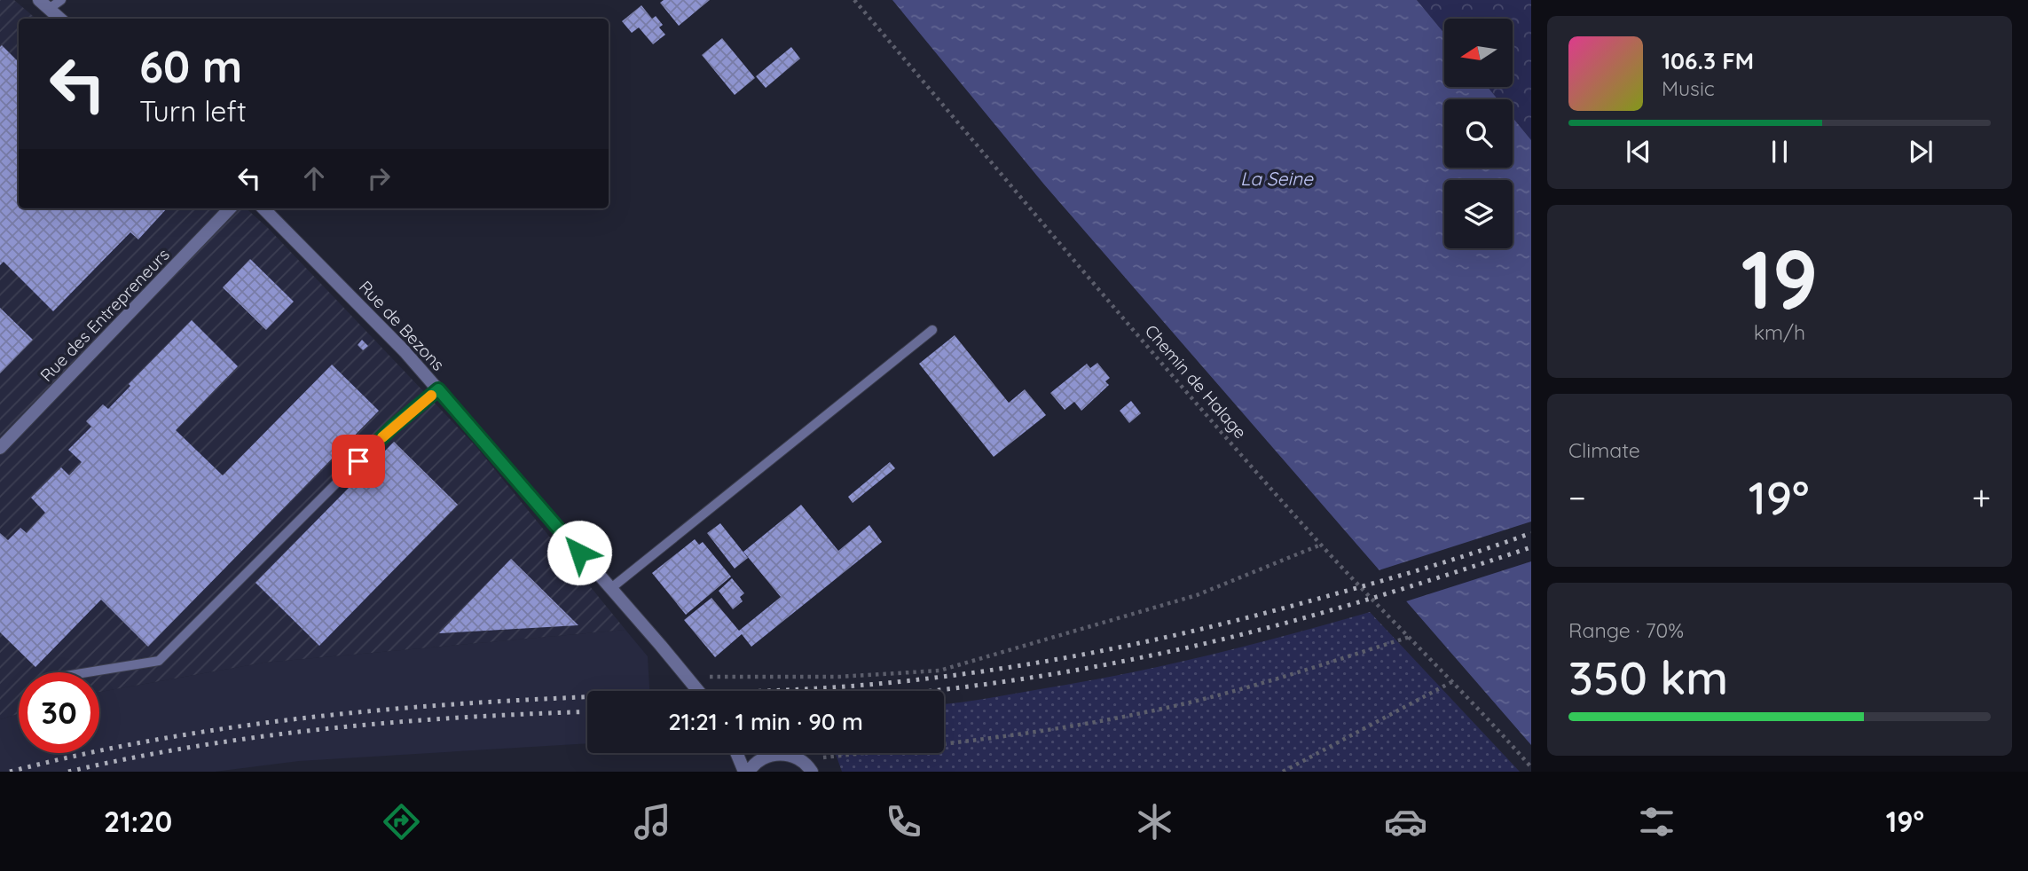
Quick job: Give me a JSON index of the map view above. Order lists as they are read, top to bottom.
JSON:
{
  "streets": {
    "street": ["Rue des Entrepreneurs", "Rue de Bezons"],
    "path": ["Chemin de Halage"]
  },
  "water": ["La Seine"],
  "north": "left",
  "page": {
    "turn": ["60 m", "Turn left"],
    "song": ["106.3 FM", "Music"],
    "tile": [
      ["19", "km/h"],
      "Climate",
      ["Range · 70%", "350 km"]
    ],
    "heat": ["−", "19°", "+"],
    "limit": "30",
    "trip": "21:21 · 1 min · 90 m",
    "tabs": ["21:20", "19°"]
  }
}
